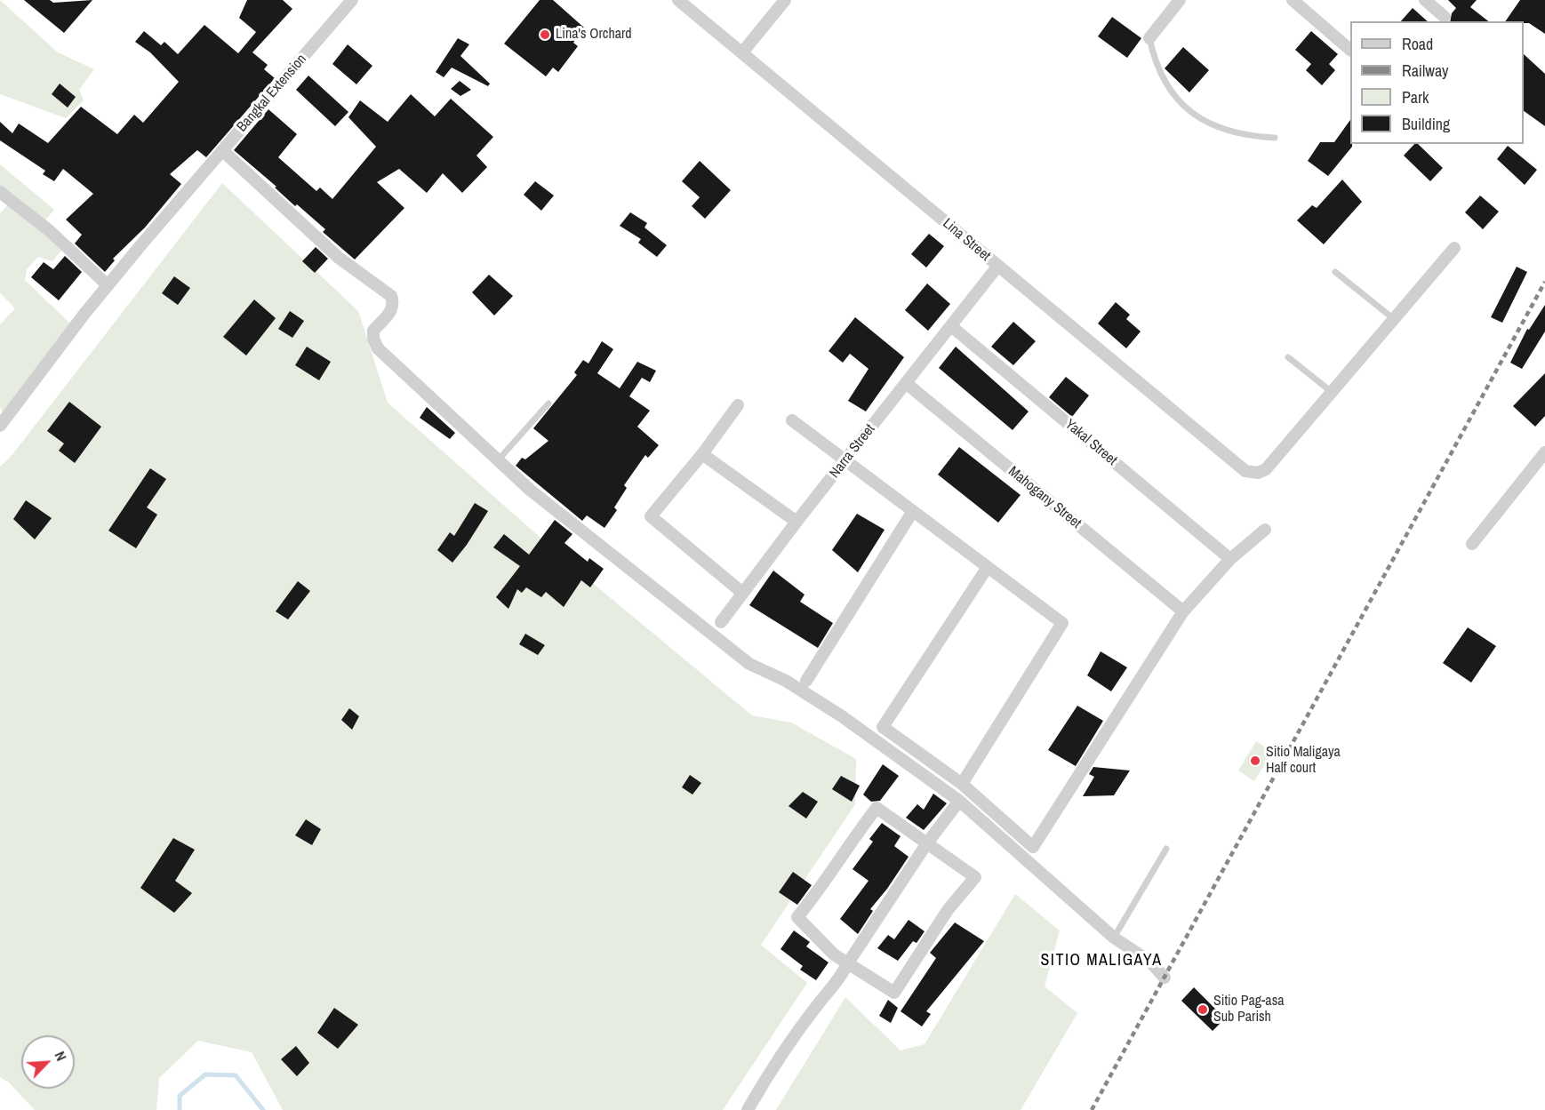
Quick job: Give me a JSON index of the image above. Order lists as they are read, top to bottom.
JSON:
{
  "streets": {
    "street": [
      "Bangkal Extension",
      "Lina Street",
      "Yakal Street",
      "Narra Street",
      "Mahogany Street"
    ]
  },
  "crossings": [
    ["Lina Street", "Narra Street"],
    ["Yakal Street", "Narra Street"],
    ["Narra Street", "Mahogany Street"]
  ],
  "districts": ["SITIO MALIGAYA"],
  "places": ["Lina's Orchard", "Sitio Maligaya Half court", "Sitio Pag-asa Sub Parish"],
  "legend": [
    "Road",
    "Railway",
    "Park",
    "Building"
  ],
  "north": "top right"
}
